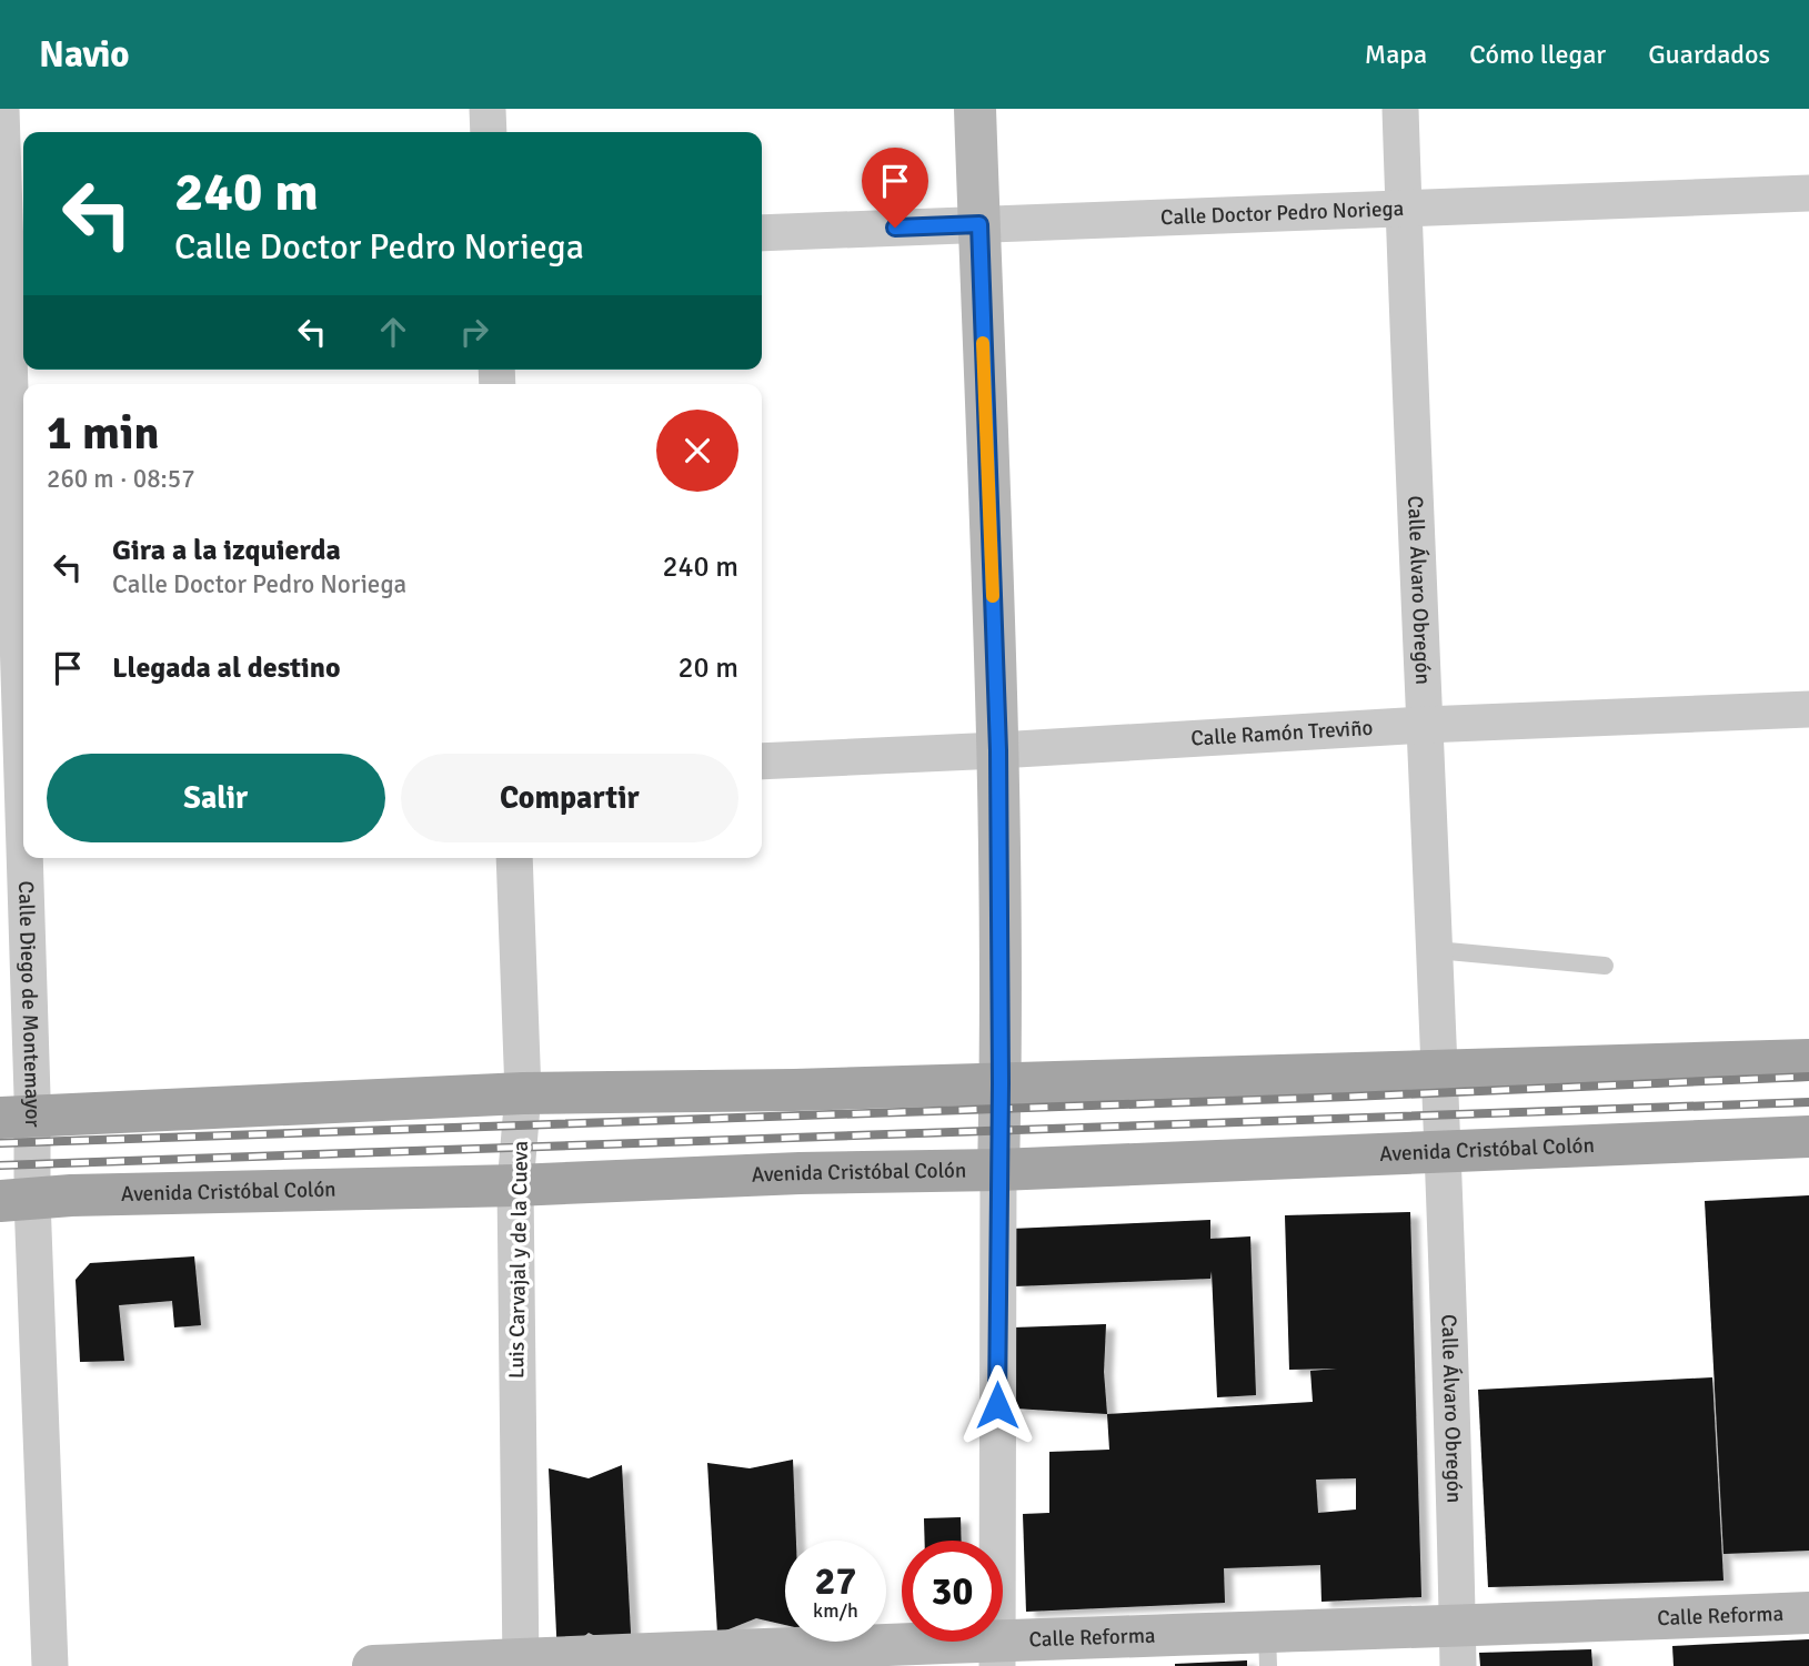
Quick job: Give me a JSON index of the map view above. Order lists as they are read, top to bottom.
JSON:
{
  "streets": {
    "main road": ["Avenida Cristóbal Colón"],
    "street": [
      "Calle Doctor Pedro Noriega",
      "Calle Álvaro Obregón",
      "Calle Ramón Treviño",
      "Calle Diego de Montemayor",
      "Luis Carvajal y de la Cueva",
      "Calle Reforma"
    ]
  },
  "crossings": [
    ["Calle Doctor Pedro Noriega", "Calle Álvaro Obregón"],
    ["Calle Álvaro Obregón", "Calle Ramón Treviño"],
    ["Calle Álvaro Obregón", "Avenida Cristóbal Colón"],
    ["Calle Álvaro Obregón", "Calle Reforma"],
    ["Calle Diego de Montemayor", "Avenida Cristóbal Colón"],
    ["Avenida Cristóbal Colón", "Luis Carvajal y de la Cueva"],
    ["Luis Carvajal y de la Cueva", "Calle Reforma"]
  ],
  "page": {
    "header": "Navio",
    "nav": ["Mapa", "Cómo llegar", "Guardados"],
    "turn": ["240 m", "Calle Doctor Pedro Noriega"],
    "heading": ["1 min", "260 m · 08:57"],
    "list": [
      {
        "name": "Gira a la izquierda",
        "note": "Calle Doctor Pedro Noriega",
        "value": "240 m"
      },
      {
        "name": "Llegada al destino",
        "value": "20 m"
      }
    ],
    "buttons": ["Salir", "Compartir"],
    "speed": "27 km/h",
    "limit": "30"
  }
}
